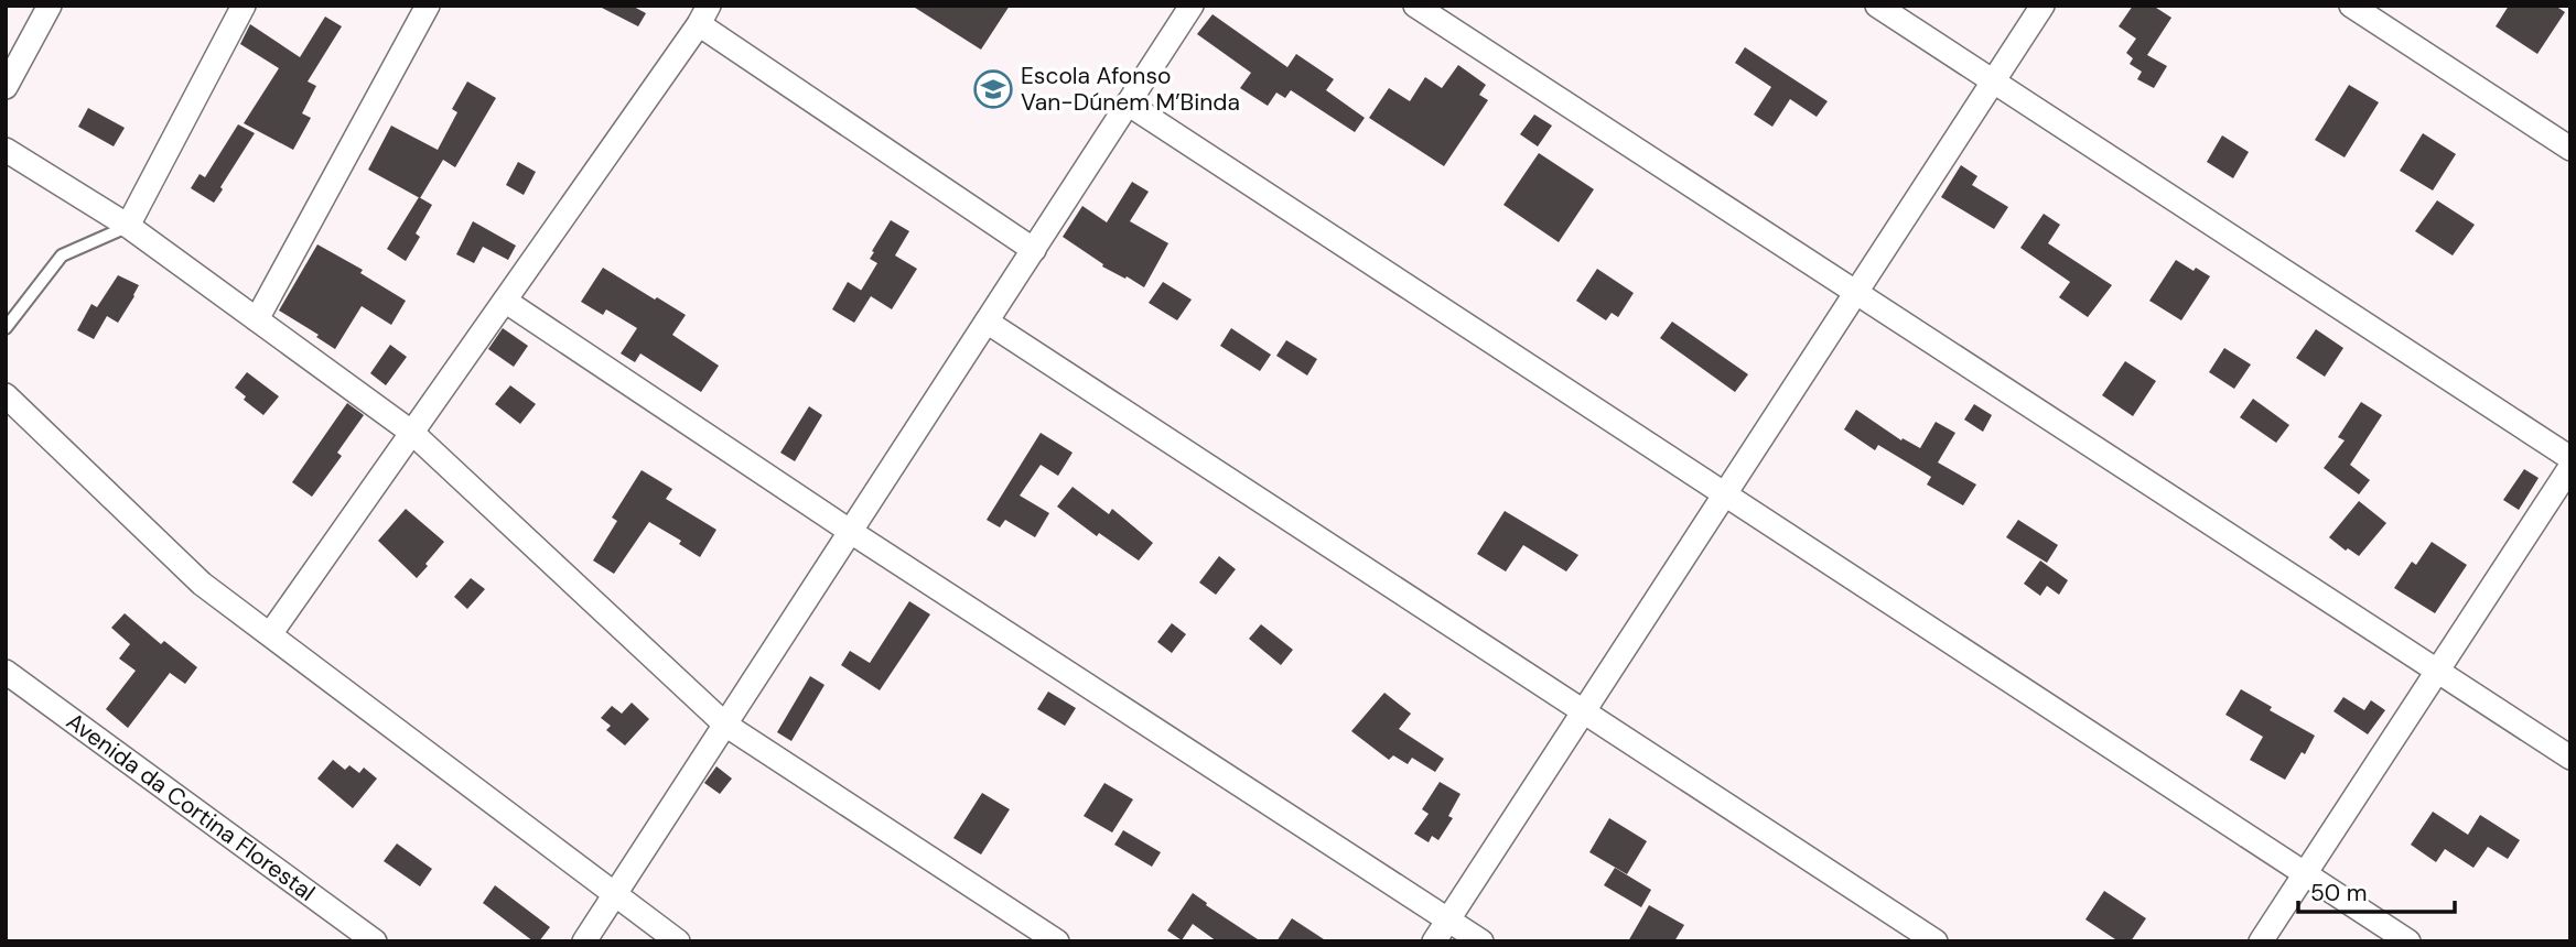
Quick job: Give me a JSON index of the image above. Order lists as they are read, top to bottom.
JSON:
{
  "streets": {
    "street": ["Avenida da Cortina Florestal"]
  },
  "places": {
    "school or university": ["Escola Afonso Van-Dúnem M’Binda"]
  },
  "scale_bar": "50 m"
}
